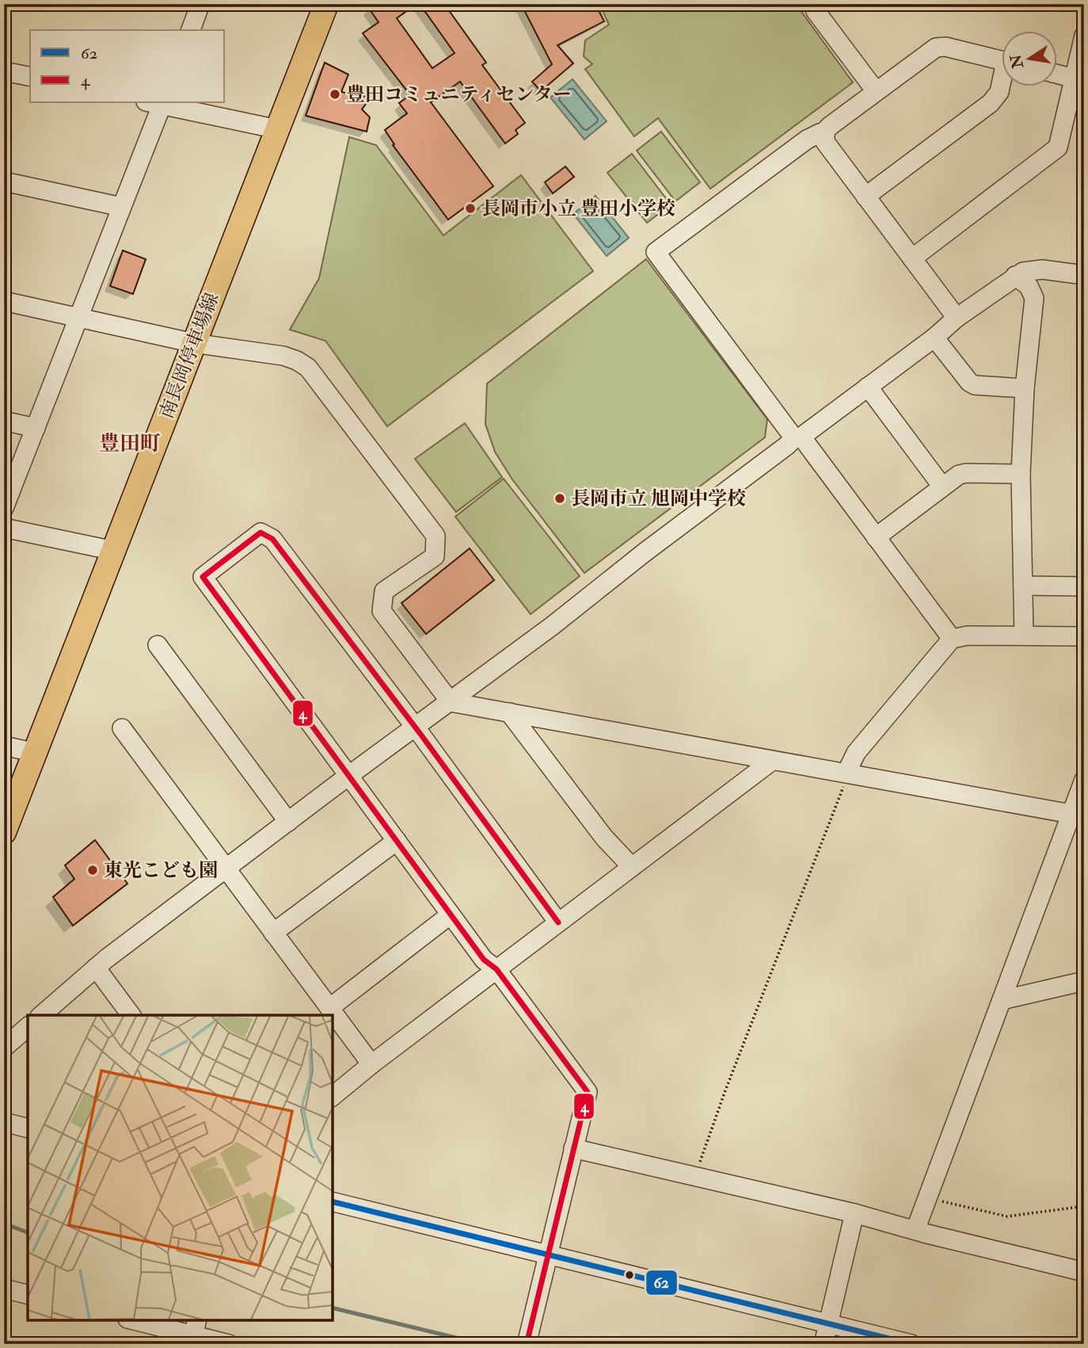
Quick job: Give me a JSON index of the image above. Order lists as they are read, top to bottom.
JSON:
{
  "streets": {
    "main road": ["南長岡停車場線"]
  },
  "districts": ["豊田町"],
  "places": [
    "豊田コミュニティセンター",
    "長岡市小立 豊田小学校",
    "長岡市立 旭岡中学校",
    "東光こども園"
  ],
  "lines": ["transit line 4", "transit line 62"],
  "legend": ["62", "4"],
  "north": "left"
}
